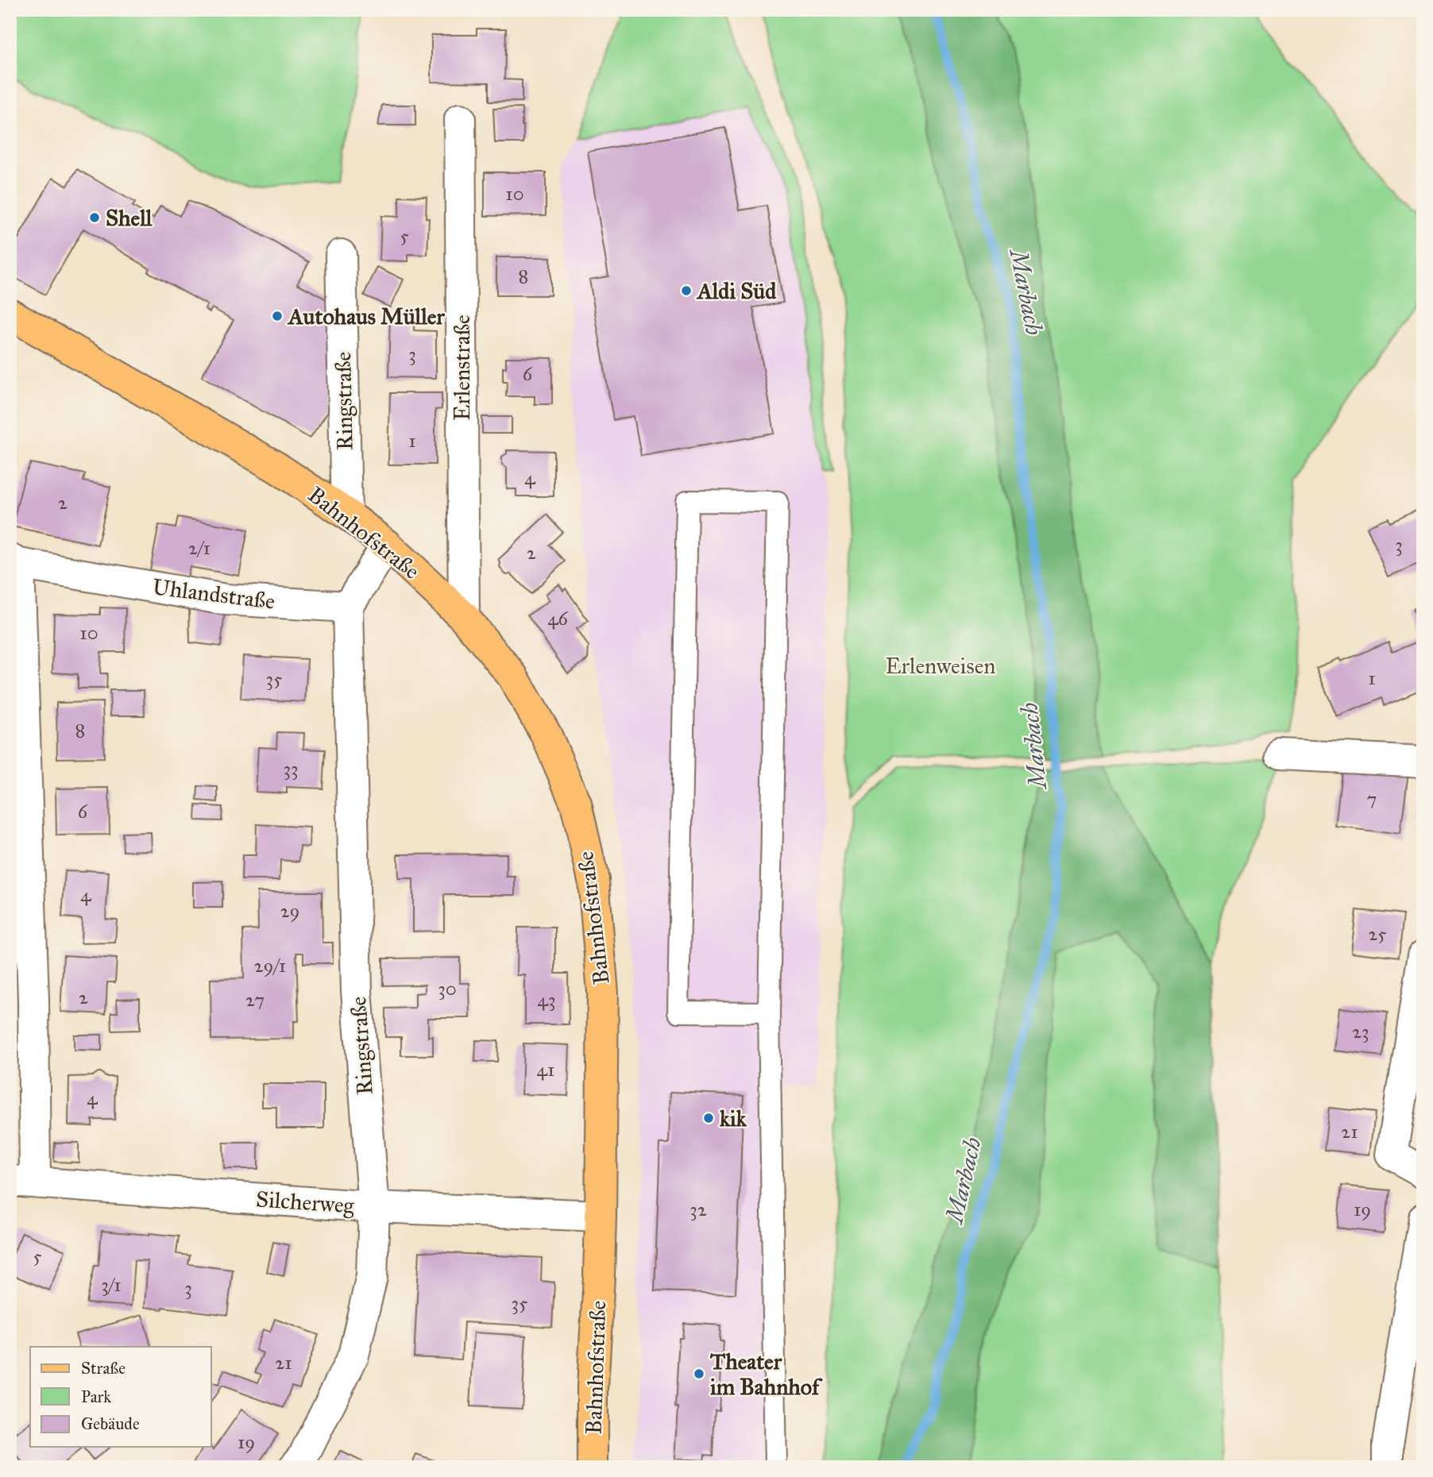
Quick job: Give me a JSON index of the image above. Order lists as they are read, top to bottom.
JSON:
{
  "streets": {
    "main road": ["Bahnhofstraße"],
    "street": [
      "Erlenstraße",
      "Ringstraße",
      "Uhlandstraße",
      "Silcherweg"
    ]
  },
  "crossings": [
    ["Erlenstraße", "Bahnhofstraße"],
    ["Ringstraße", "Bahnhofstraße"],
    ["Ringstraße", "Uhlandstraße"],
    ["Ringstraße", "Silcherweg"],
    ["Bahnhofstraße", "Silcherweg"]
  ],
  "water": ["Marbach"],
  "parks": ["Erlenweisen"],
  "places": [
    "Shell",
    "Aldi Süd",
    "Autohaus Müller",
    "kik",
    "Theater im Bahnhof"
  ],
  "house_numbers": [
    "10",
    "5",
    "8",
    "3",
    "6",
    "1",
    "4",
    "2",
    "3",
    "2/1",
    "2",
    "46",
    "10",
    "1",
    "35",
    "8",
    "33",
    "7",
    "6",
    "4",
    "29",
    "25",
    "29/1",
    "30",
    "2",
    "27",
    "43",
    "23",
    "41",
    "4",
    "21",
    "32",
    "19",
    "5",
    "3/1",
    "3",
    "35",
    "21",
    "19"
  ],
  "legend": ["Straße", "Park", "Gebäude"]
}
